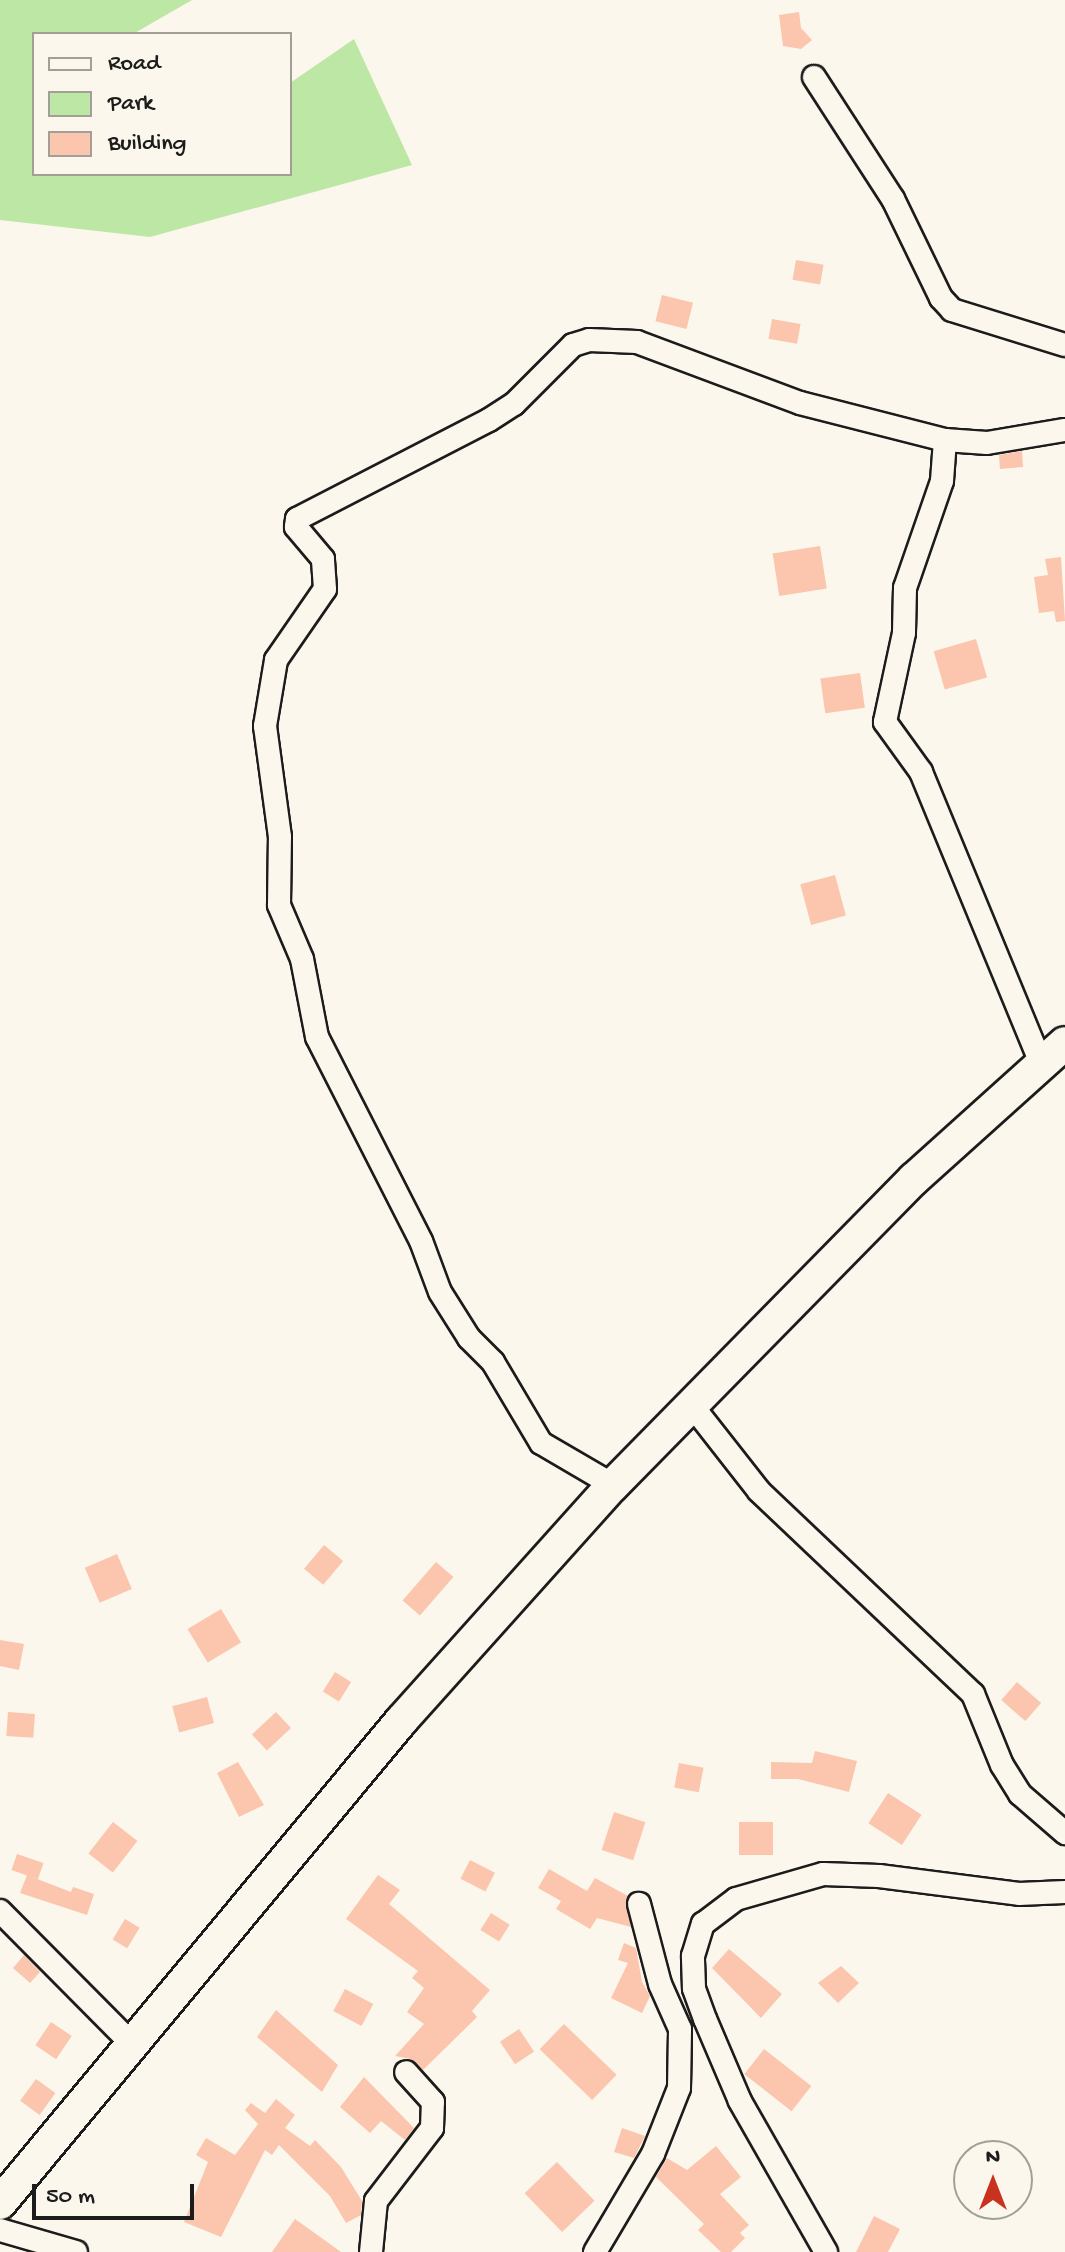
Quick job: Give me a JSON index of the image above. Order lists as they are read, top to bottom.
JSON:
{
  "legend": ["Road", "Park", "Building"],
  "scale_bar": "50 m",
  "north": "top"
}
